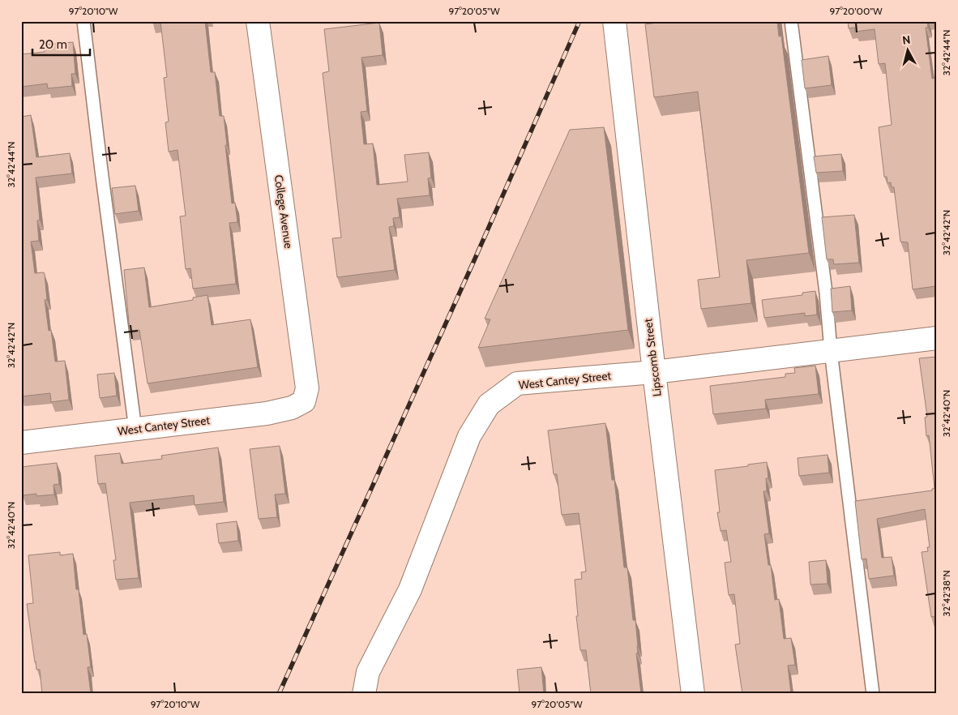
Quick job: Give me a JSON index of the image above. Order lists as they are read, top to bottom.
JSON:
{
  "streets": {
    "street": ["College Avenue", "Lipscomb Street", "West Cantey Street"]
  },
  "crossings": [
    ["College Avenue", "West Cantey Street"],
    ["Lipscomb Street", "West Cantey Street"]
  ],
  "scale_bar": "20 m",
  "north": "top",
  "coordinates": [
    "97°20'10\"W",
    "97°20'05\"W",
    "97°20'00\"W",
    "32°42'44\"N",
    "32°42'42\"N",
    "32°42'40\"N",
    "32°42'38\"N"
  ]
}
